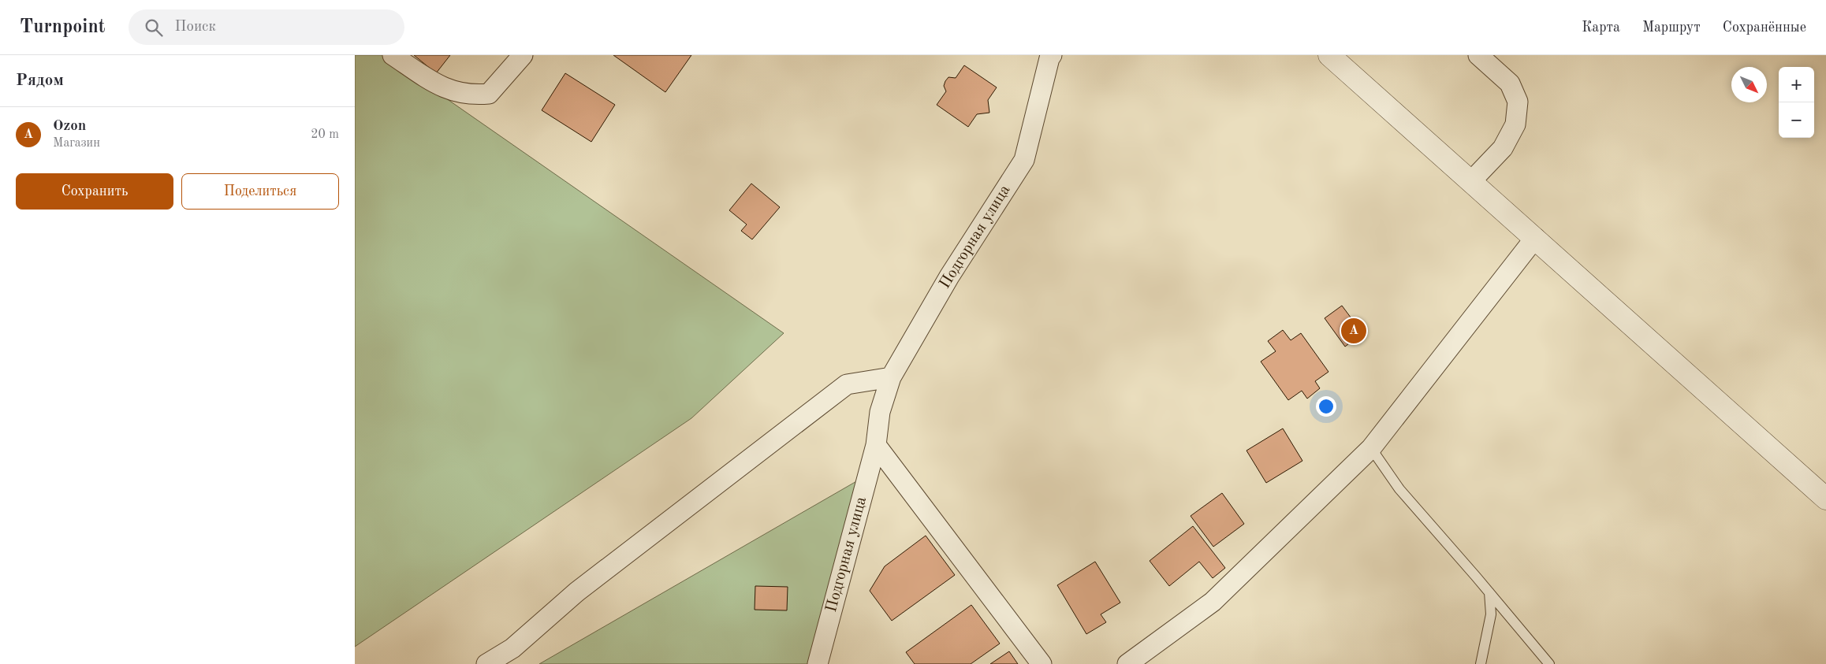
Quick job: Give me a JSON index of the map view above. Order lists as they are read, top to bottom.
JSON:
{
  "streets": {
    "street": ["Подгорная улица"]
  },
  "north": "bottom right",
  "page": {
    "header": "Turnpoint",
    "search": "Поиск",
    "nav": ["Карта", "Маршрут", "Сохранённые"],
    "heading": "Рядом",
    "map_buttons": ["+", "−"],
    "list": [
      {
        "mark": "A",
        "name": "Ozon",
        "note": "Магазин",
        "value": "20 m"
      }
    ],
    "buttons": ["Сохранить", "Поделиться"],
    "pins": "A"
  }
}
